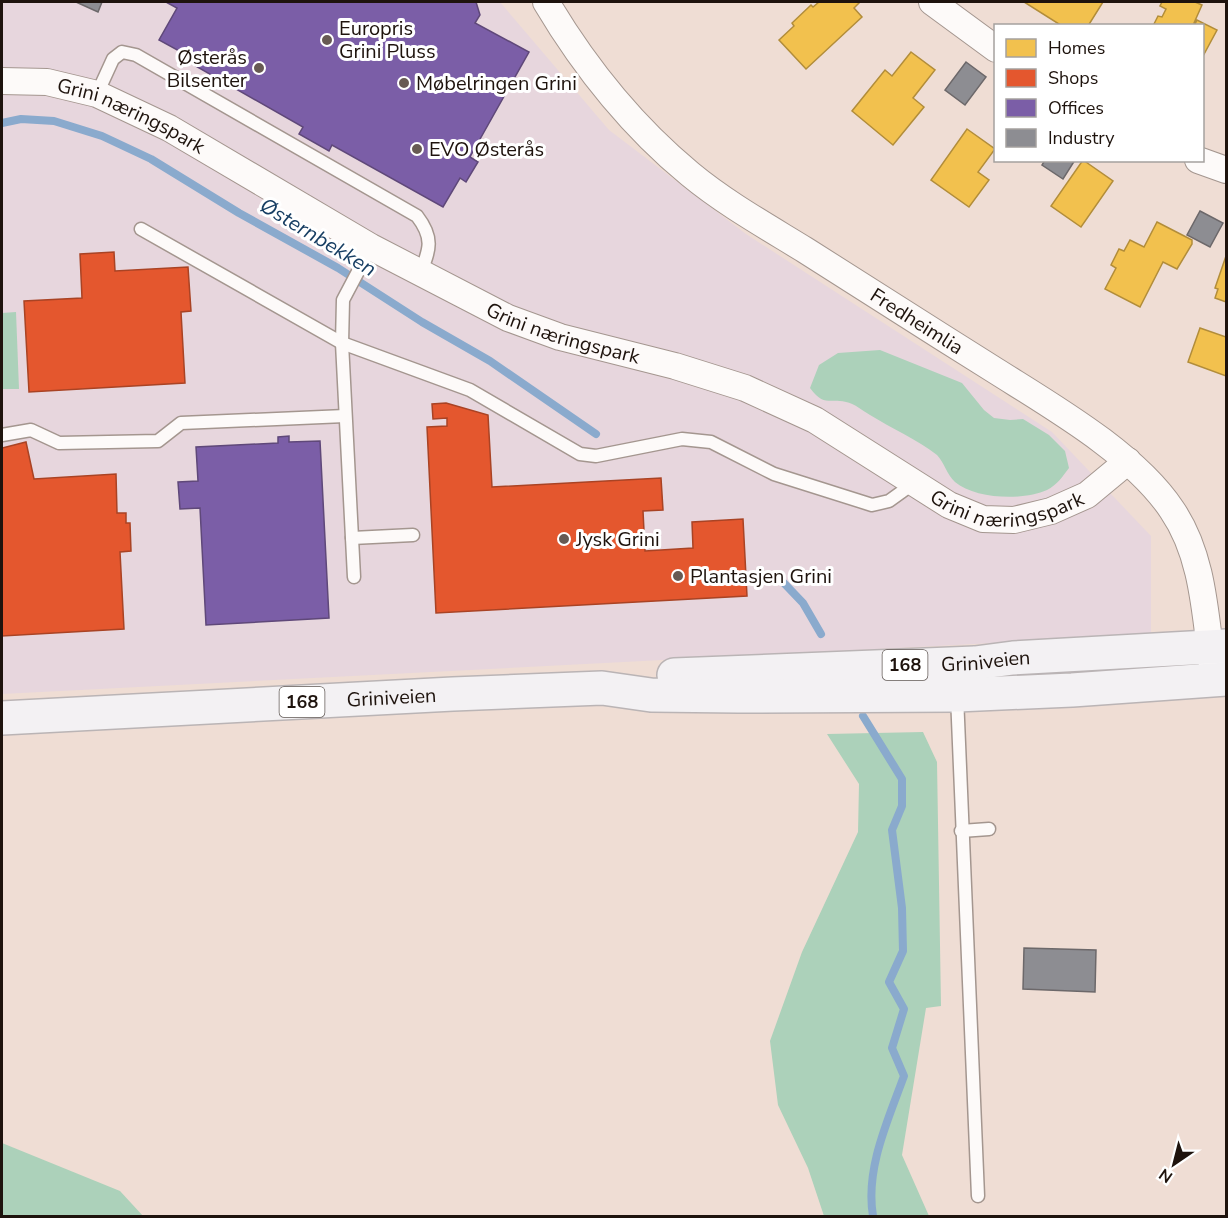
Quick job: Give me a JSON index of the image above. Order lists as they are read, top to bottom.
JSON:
{
  "streets": {
    "main road": ["Griniveien", "168"],
    "street": ["Grini næringspark", "Fredheimlia"]
  },
  "crossings": [
    ["Grini næringspark", "Fredheimlia"],
    ["Fredheimlia", "Griniveien"]
  ],
  "water": ["Østernbekken"],
  "places": [
    "Europris Grini Pluss",
    "Østerås Bilsenter",
    "Møbelringen Grini",
    "EVO Østerås",
    "Jysk Grini",
    "Plantasjen Grini"
  ],
  "legend": [
    "Homes",
    "Shops",
    "Offices",
    "Industry"
  ],
  "north": "bottom left"
}
